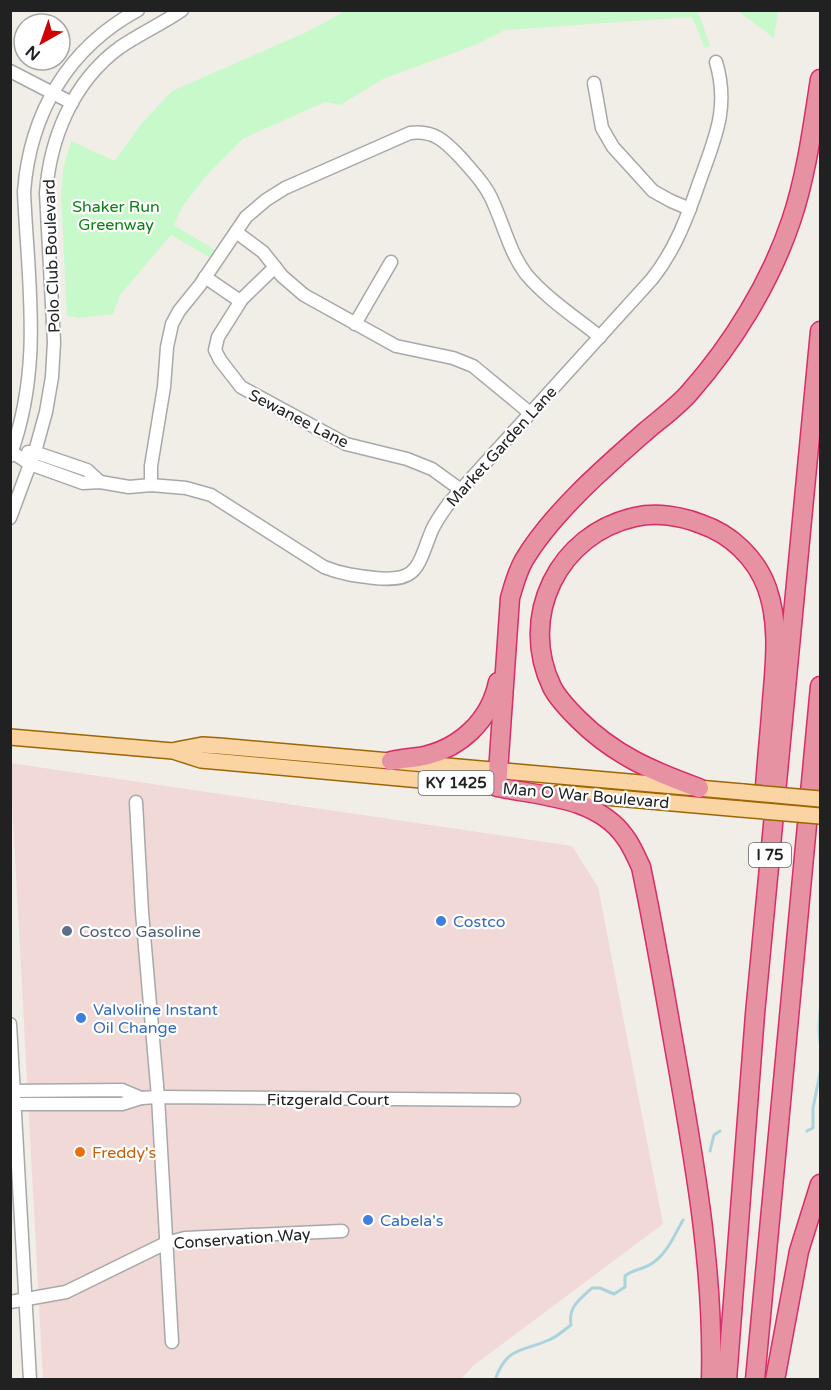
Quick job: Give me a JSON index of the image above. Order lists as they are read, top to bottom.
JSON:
{
  "streets": {
    "highway": ["I 75"],
    "main road": ["KY 1425", "Man O War Boulevard"],
    "street": [
      "Polo Club Boulevard",
      "Sewanee Lane",
      "Market Garden Lane",
      "Fitzgerald Court",
      "Conservation Way"
    ]
  },
  "crossings": [
    ["Polo Club Boulevard", "Market Garden Lane"],
    ["Sewanee Lane", "Market Garden Lane"]
  ],
  "parks": ["Shaker Run Greenway"],
  "places": [
    "Costco",
    "Costco Gasoline",
    "Valvoline Instant Oil Change",
    "Freddy's",
    "Cabela's"
  ],
  "north": "bottom left"
}
